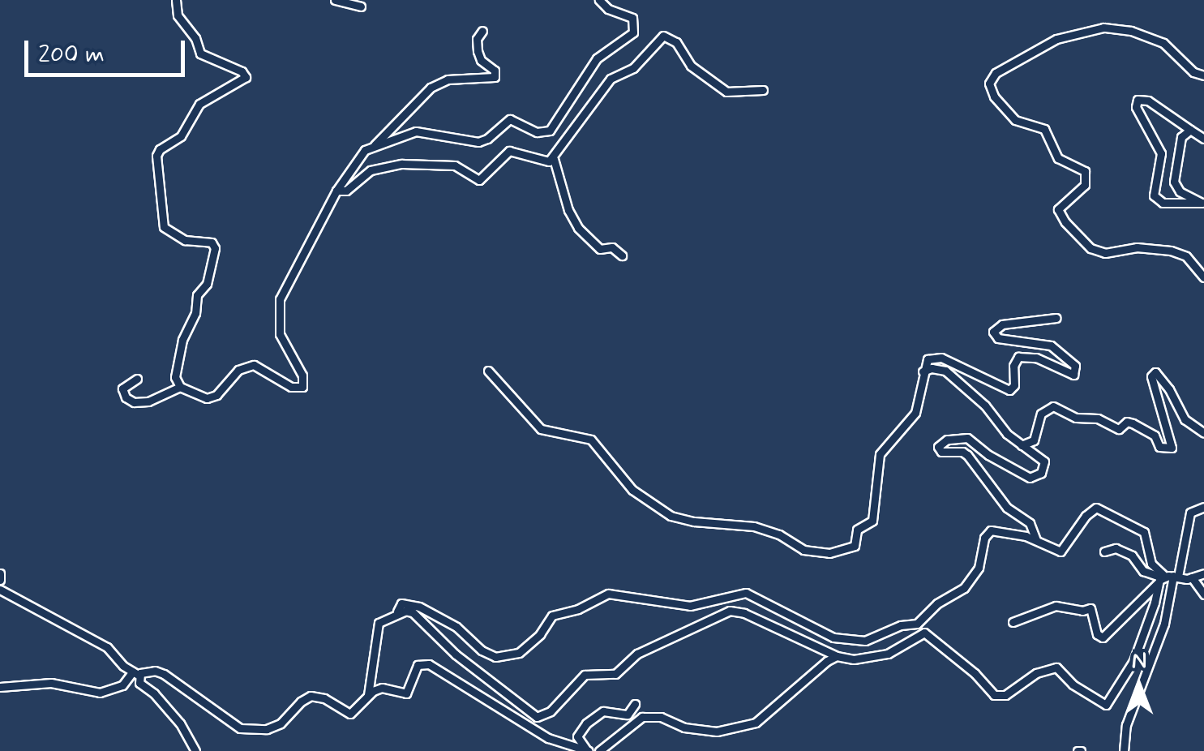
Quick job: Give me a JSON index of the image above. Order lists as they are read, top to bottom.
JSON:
{
  "scale_bar": "200 m",
  "north": "top"
}
